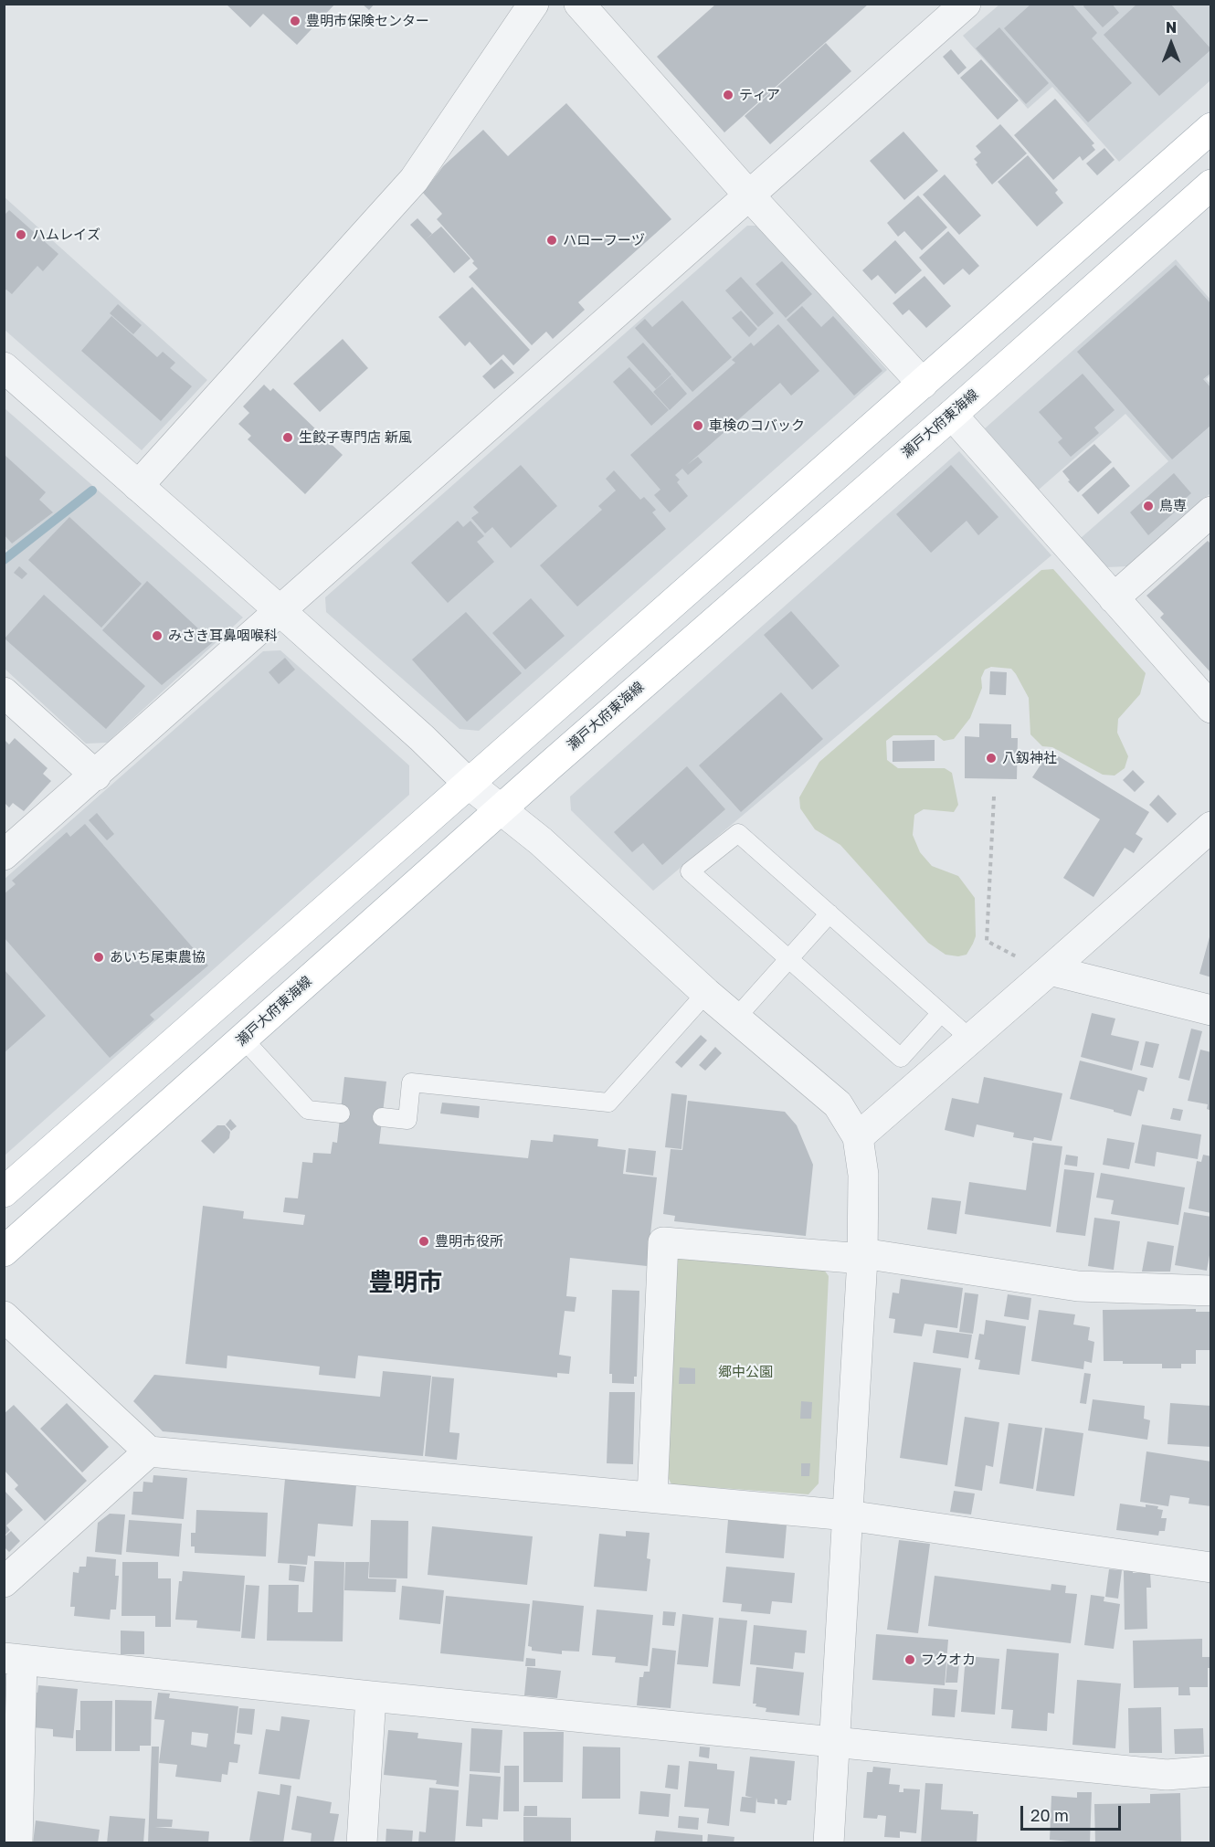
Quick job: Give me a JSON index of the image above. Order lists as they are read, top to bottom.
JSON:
{
  "streets": {
    "main road": ["瀬戸大府東海線"]
  },
  "districts": ["豊明市"],
  "parks": ["郷中公園"],
  "places": [
    "豊明市保険センター",
    "ティア",
    "ハムレイズ",
    "ハローフーヅ",
    "車検のコバック",
    "生餃子専門店 新風",
    "鳥専",
    "みさき耳鼻咽喉科",
    "八釼神社",
    "あいち尾東農協",
    "豊明市役所",
    "フクオカ"
  ],
  "scale_bar": "20 m",
  "north": "top"
}
